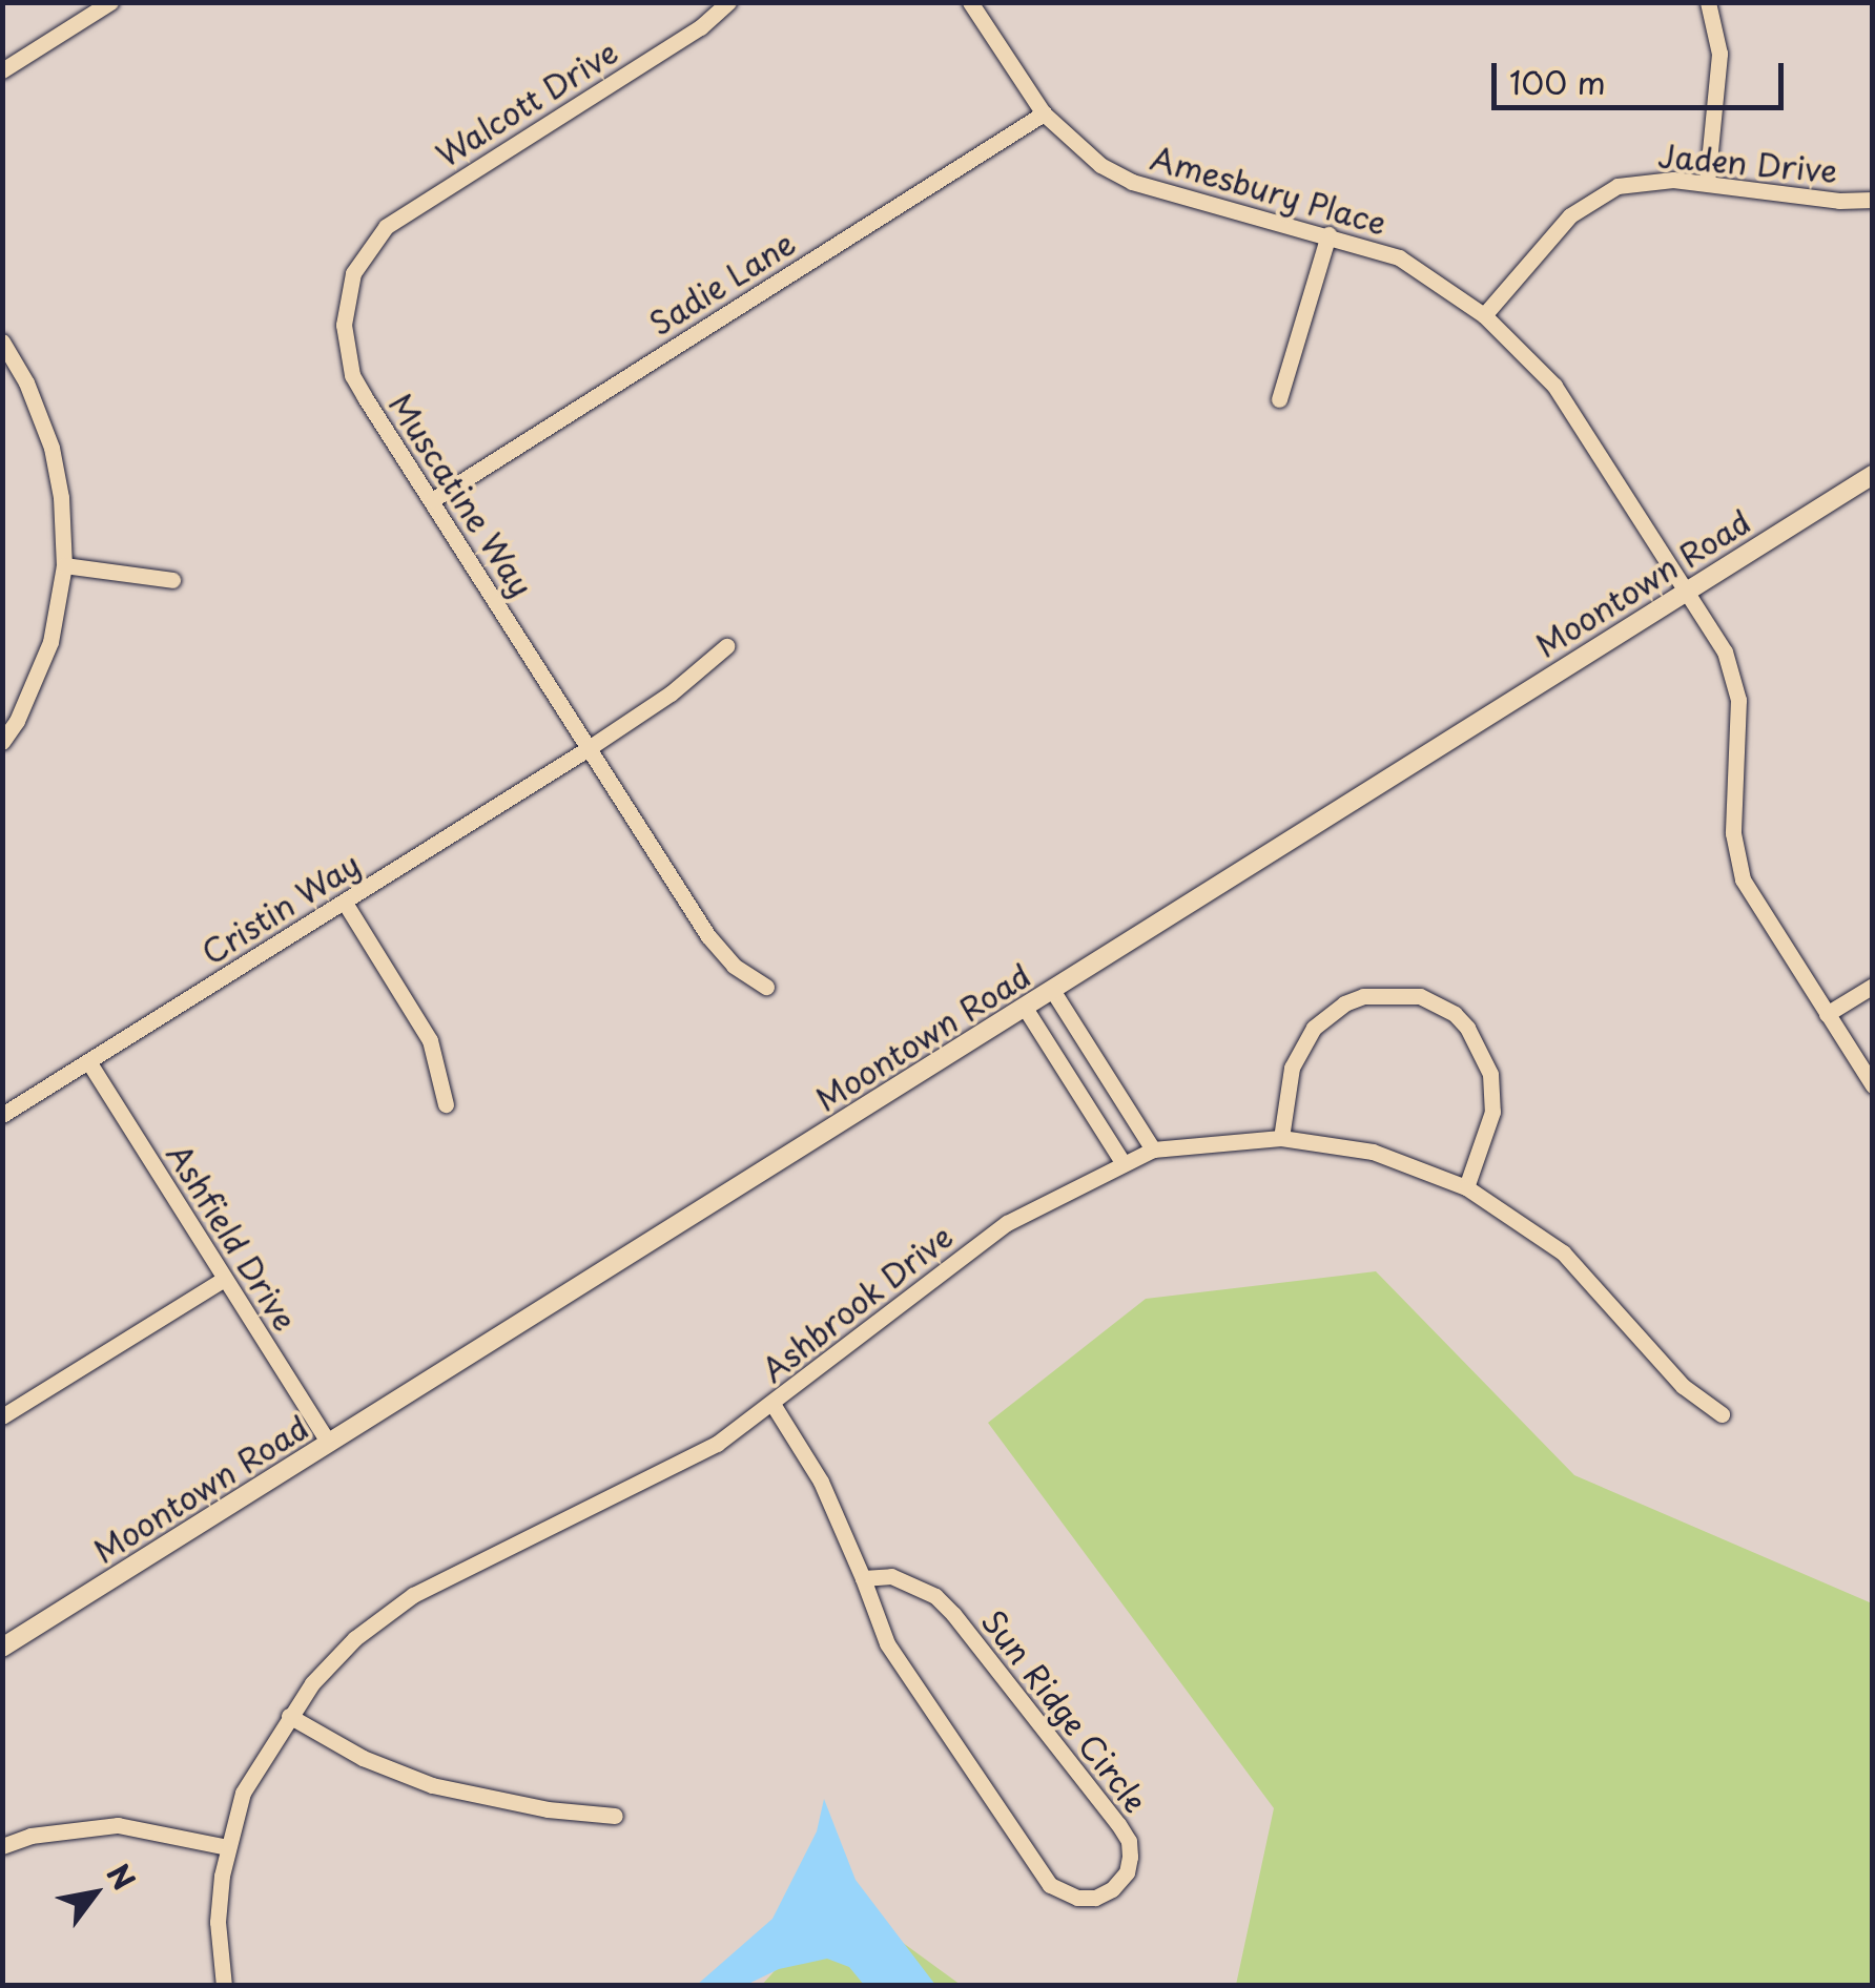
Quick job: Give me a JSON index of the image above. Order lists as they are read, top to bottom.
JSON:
{
  "streets": {
    "street": [
      "Walcott Drive",
      "Jaden Drive",
      "Amesbury Place",
      "Sadie Lane",
      "Muscatine Way",
      "Moontown Road",
      "Cristin Way",
      "Ashfield Drive",
      "Ashbrook Drive",
      "Sun Ridge Circle"
    ]
  },
  "crossings": [
    ["Walcott Drive", "Muscatine Way"],
    ["Jaden Drive", "Amesbury Place"],
    ["Amesbury Place", "Sadie Lane"],
    ["Amesbury Place", "Moontown Road"],
    ["Sadie Lane", "Muscatine Way"],
    ["Muscatine Way", "Cristin Way"],
    ["Moontown Road", "Ashfield Drive"],
    ["Cristin Way", "Ashfield Drive"],
    ["Ashbrook Drive", "Sun Ridge Circle"]
  ],
  "scale_bar": "100 m",
  "north": "top right"
}
